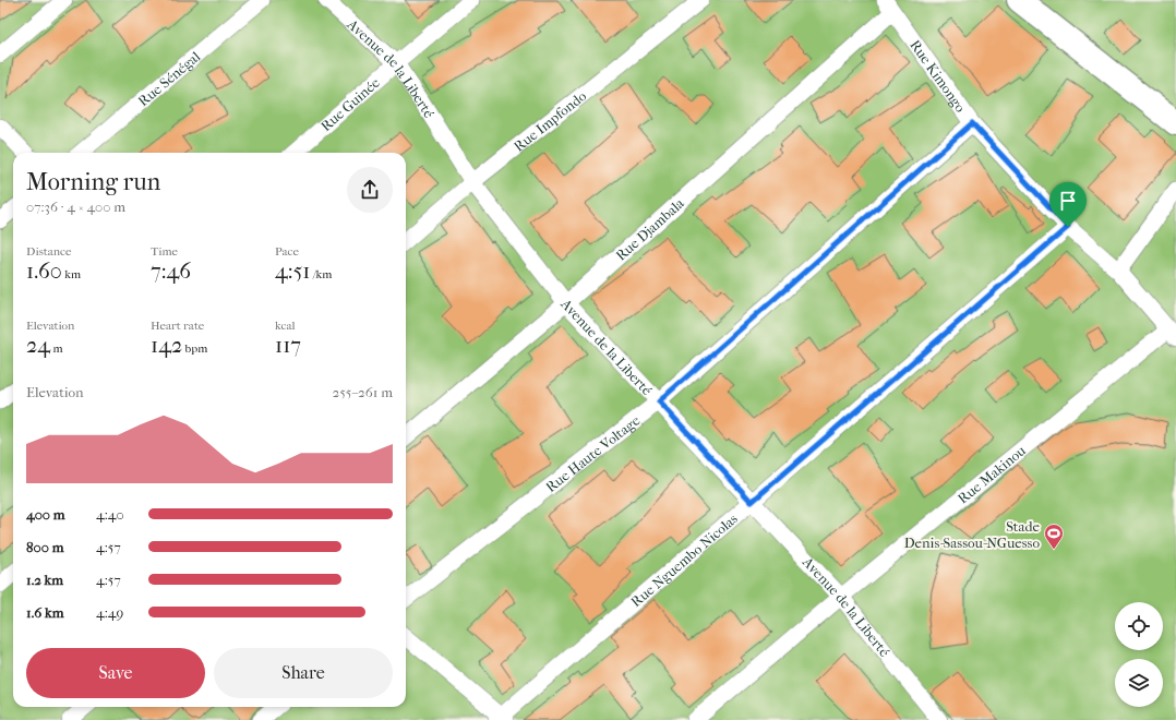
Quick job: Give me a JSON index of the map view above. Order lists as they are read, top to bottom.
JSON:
{
  "streets": {
    "street": [
      "Avenue de la Liberté",
      "Rue Kimongo",
      "Rue Sénégal",
      "Rue Guinée",
      "Rue Impfondo",
      "Rue Djambala",
      "Rue Haute Voltage",
      "Rue Makinou",
      "Rue Nguembo Nicolas"
    ]
  },
  "crossings": [
    ["Avenue de la Liberté", "Rue Guinée"],
    ["Avenue de la Liberté", "Rue Impfondo"],
    ["Avenue de la Liberté", "Rue Djambala"],
    ["Avenue de la Liberté", "Rue Haute Voltage"],
    ["Avenue de la Liberté", "Rue Makinou"],
    ["Avenue de la Liberté", "Rue Nguembo Nicolas"],
    ["Rue Kimongo", "Rue Djambala"],
    ["Rue Kimongo", "Rue Haute Voltage"],
    ["Rue Kimongo", "Rue Makinou"],
    ["Rue Kimongo", "Rue Nguembo Nicolas"]
  ],
  "places": {
    "sports": ["Stade Denis-Sassou-NGuesso"]
  },
  "page": {
    "heading": ["Morning run", "07:36 · 4 × 400 m"],
    "stats": [
      ["Distance", "1.60 km"],
      ["Time", "7:46"],
      ["Pace", "4:51 /km"],
      ["Elevation", "24 m"],
      ["Heart rate", "142 bpm"],
      ["kcal", "117"]
    ],
    "chart": ["Elevation", "255–261 m"],
    "list": [
      {
        "name": "400 m",
        "note": "4:40"
      },
      {
        "name": "800 m",
        "note": "4:57"
      },
      {
        "name": "1.2 km",
        "note": "4:57"
      },
      {
        "name": "1.6 km",
        "note": "4:49"
      }
    ],
    "buttons": ["Save", "Share"]
  }
}
